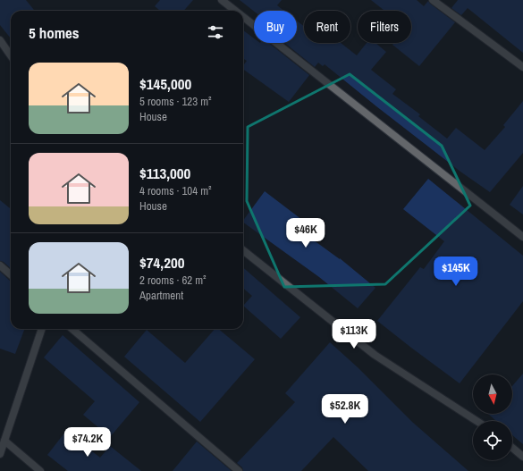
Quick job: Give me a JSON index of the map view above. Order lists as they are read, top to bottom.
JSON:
{
  "north": "bottom",
  "page": {
    "chip": ["Buy", "Rent", "Filters"],
    "heading": "5 homes",
    "list": [
      {
        "name": "$145,000",
        "note": "5 rooms · 123 m² · House"
      },
      {
        "name": "$113,000",
        "note": "4 rooms · 104 m² · House"
      },
      {
        "name": "$74,200",
        "note": "2 rooms · 62 m² · Apartment"
      }
    ],
    "price": [
      "$46K",
      "$145K",
      "$113K",
      "$52.8K",
      "$74.2K"
    ]
  }
}
